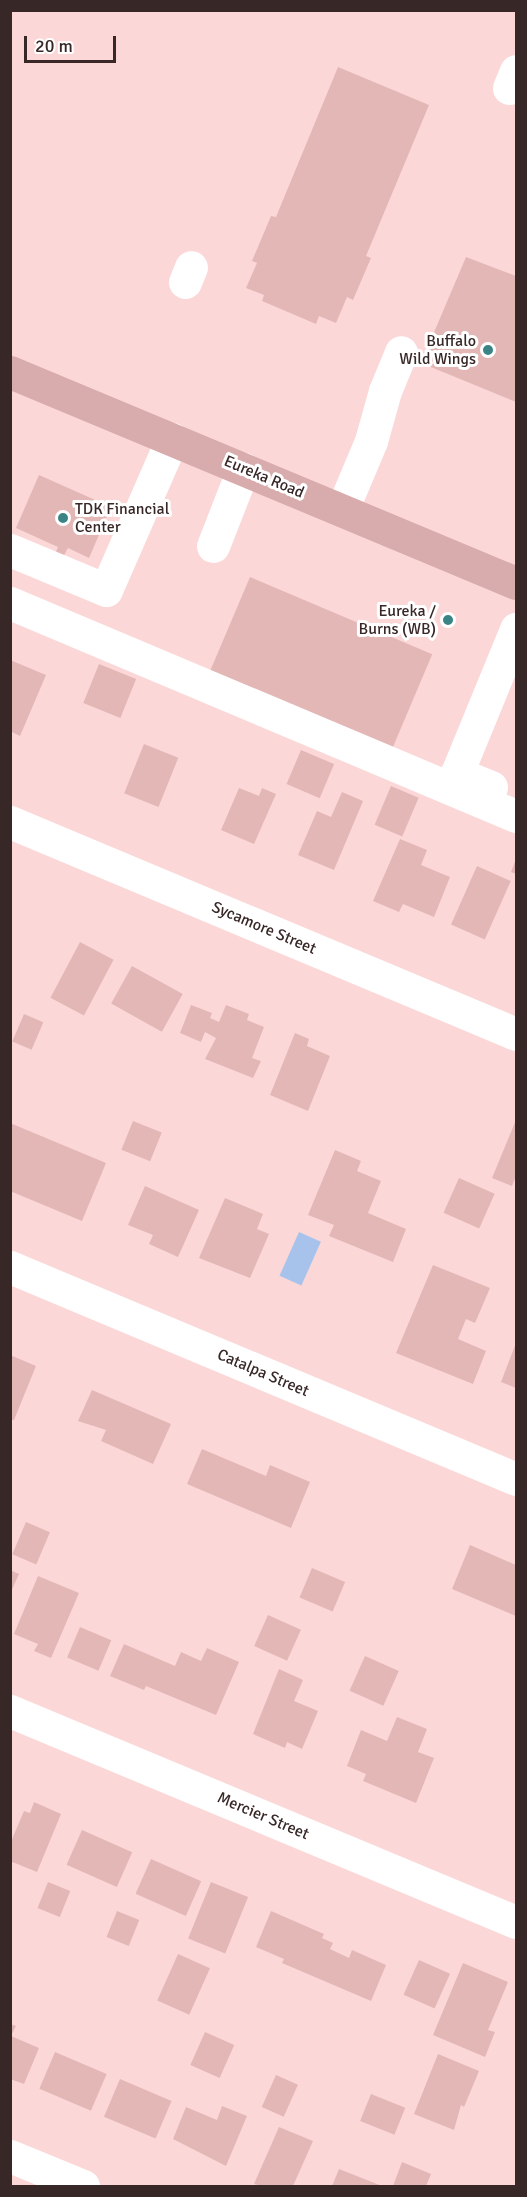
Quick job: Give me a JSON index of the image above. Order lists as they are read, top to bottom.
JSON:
{
  "streets": {
    "main road": ["Eureka Road"],
    "street": ["Sycamore Street", "Catalpa Street", "Mercier Street"]
  },
  "places": ["Buffalo Wild Wings", "TDK Financial Center", "Eureka / Burns (WB)"],
  "scale_bar": "20 m"
}
